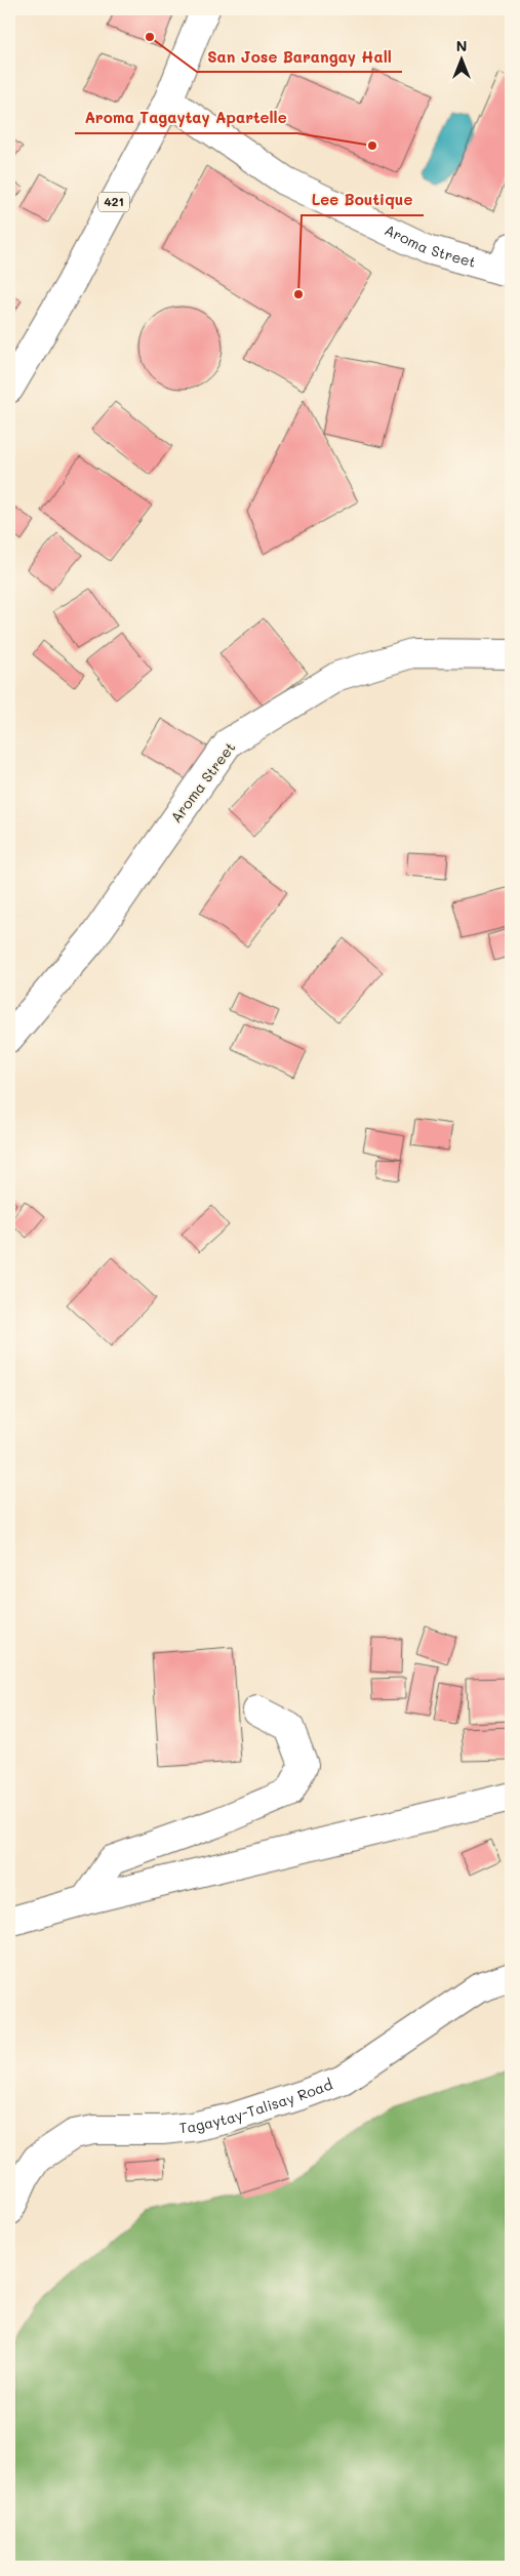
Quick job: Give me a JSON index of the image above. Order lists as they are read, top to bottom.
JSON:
{
  "streets": {
    "main road": ["421", "Aroma Street", "Tagaytay-Talisay Road"]
  },
  "crossings": [
    ["421", "Aroma Street"]
  ],
  "places": ["San Jose Barangay Hall", "Aroma Tagaytay Apartelle", "Lee Boutique"],
  "north": "top"
}
